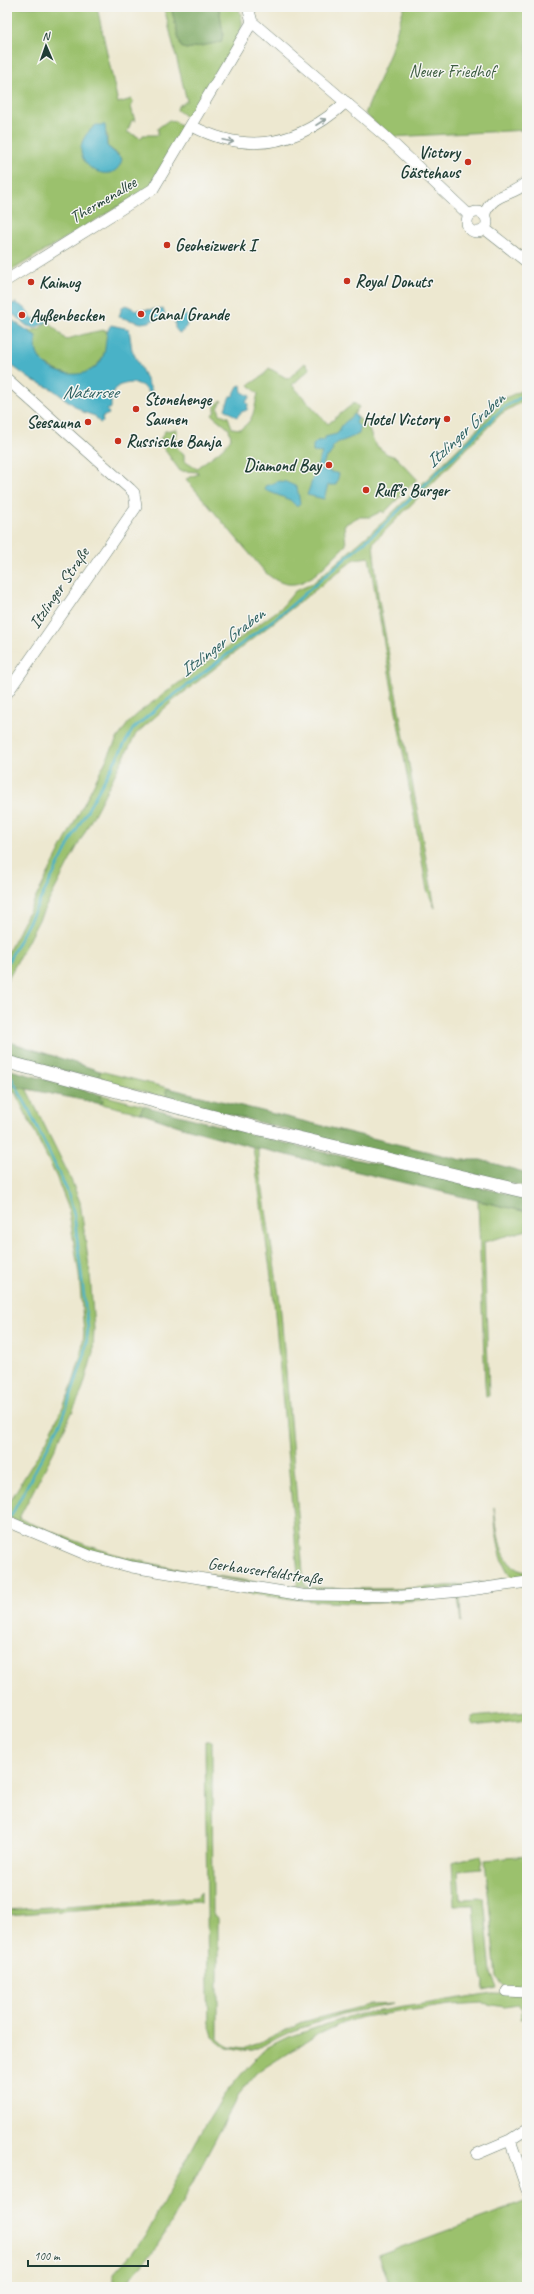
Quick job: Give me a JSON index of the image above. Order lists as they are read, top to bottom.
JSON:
{
  "streets": {
    "street": ["Thermenallee", "Itzlinger Straße", "Gerhauserfeldstraße"]
  },
  "water": ["Natursee", "Itzlinger Graben"],
  "parks": ["Neuer Friedhof"],
  "places": [
    "Victory Gästehaus",
    "Geoheizwerk I",
    "Royal Donuts",
    "Kaimug",
    "Canal Grande",
    "Außenbecken",
    "Stonehenge Saunen",
    "Hotel Victory",
    "Seesauna",
    "Russische Banja",
    "Diamond Bay",
    "Ruff's Burger"
  ],
  "scale_bar": "100 m",
  "north": "top"
}
